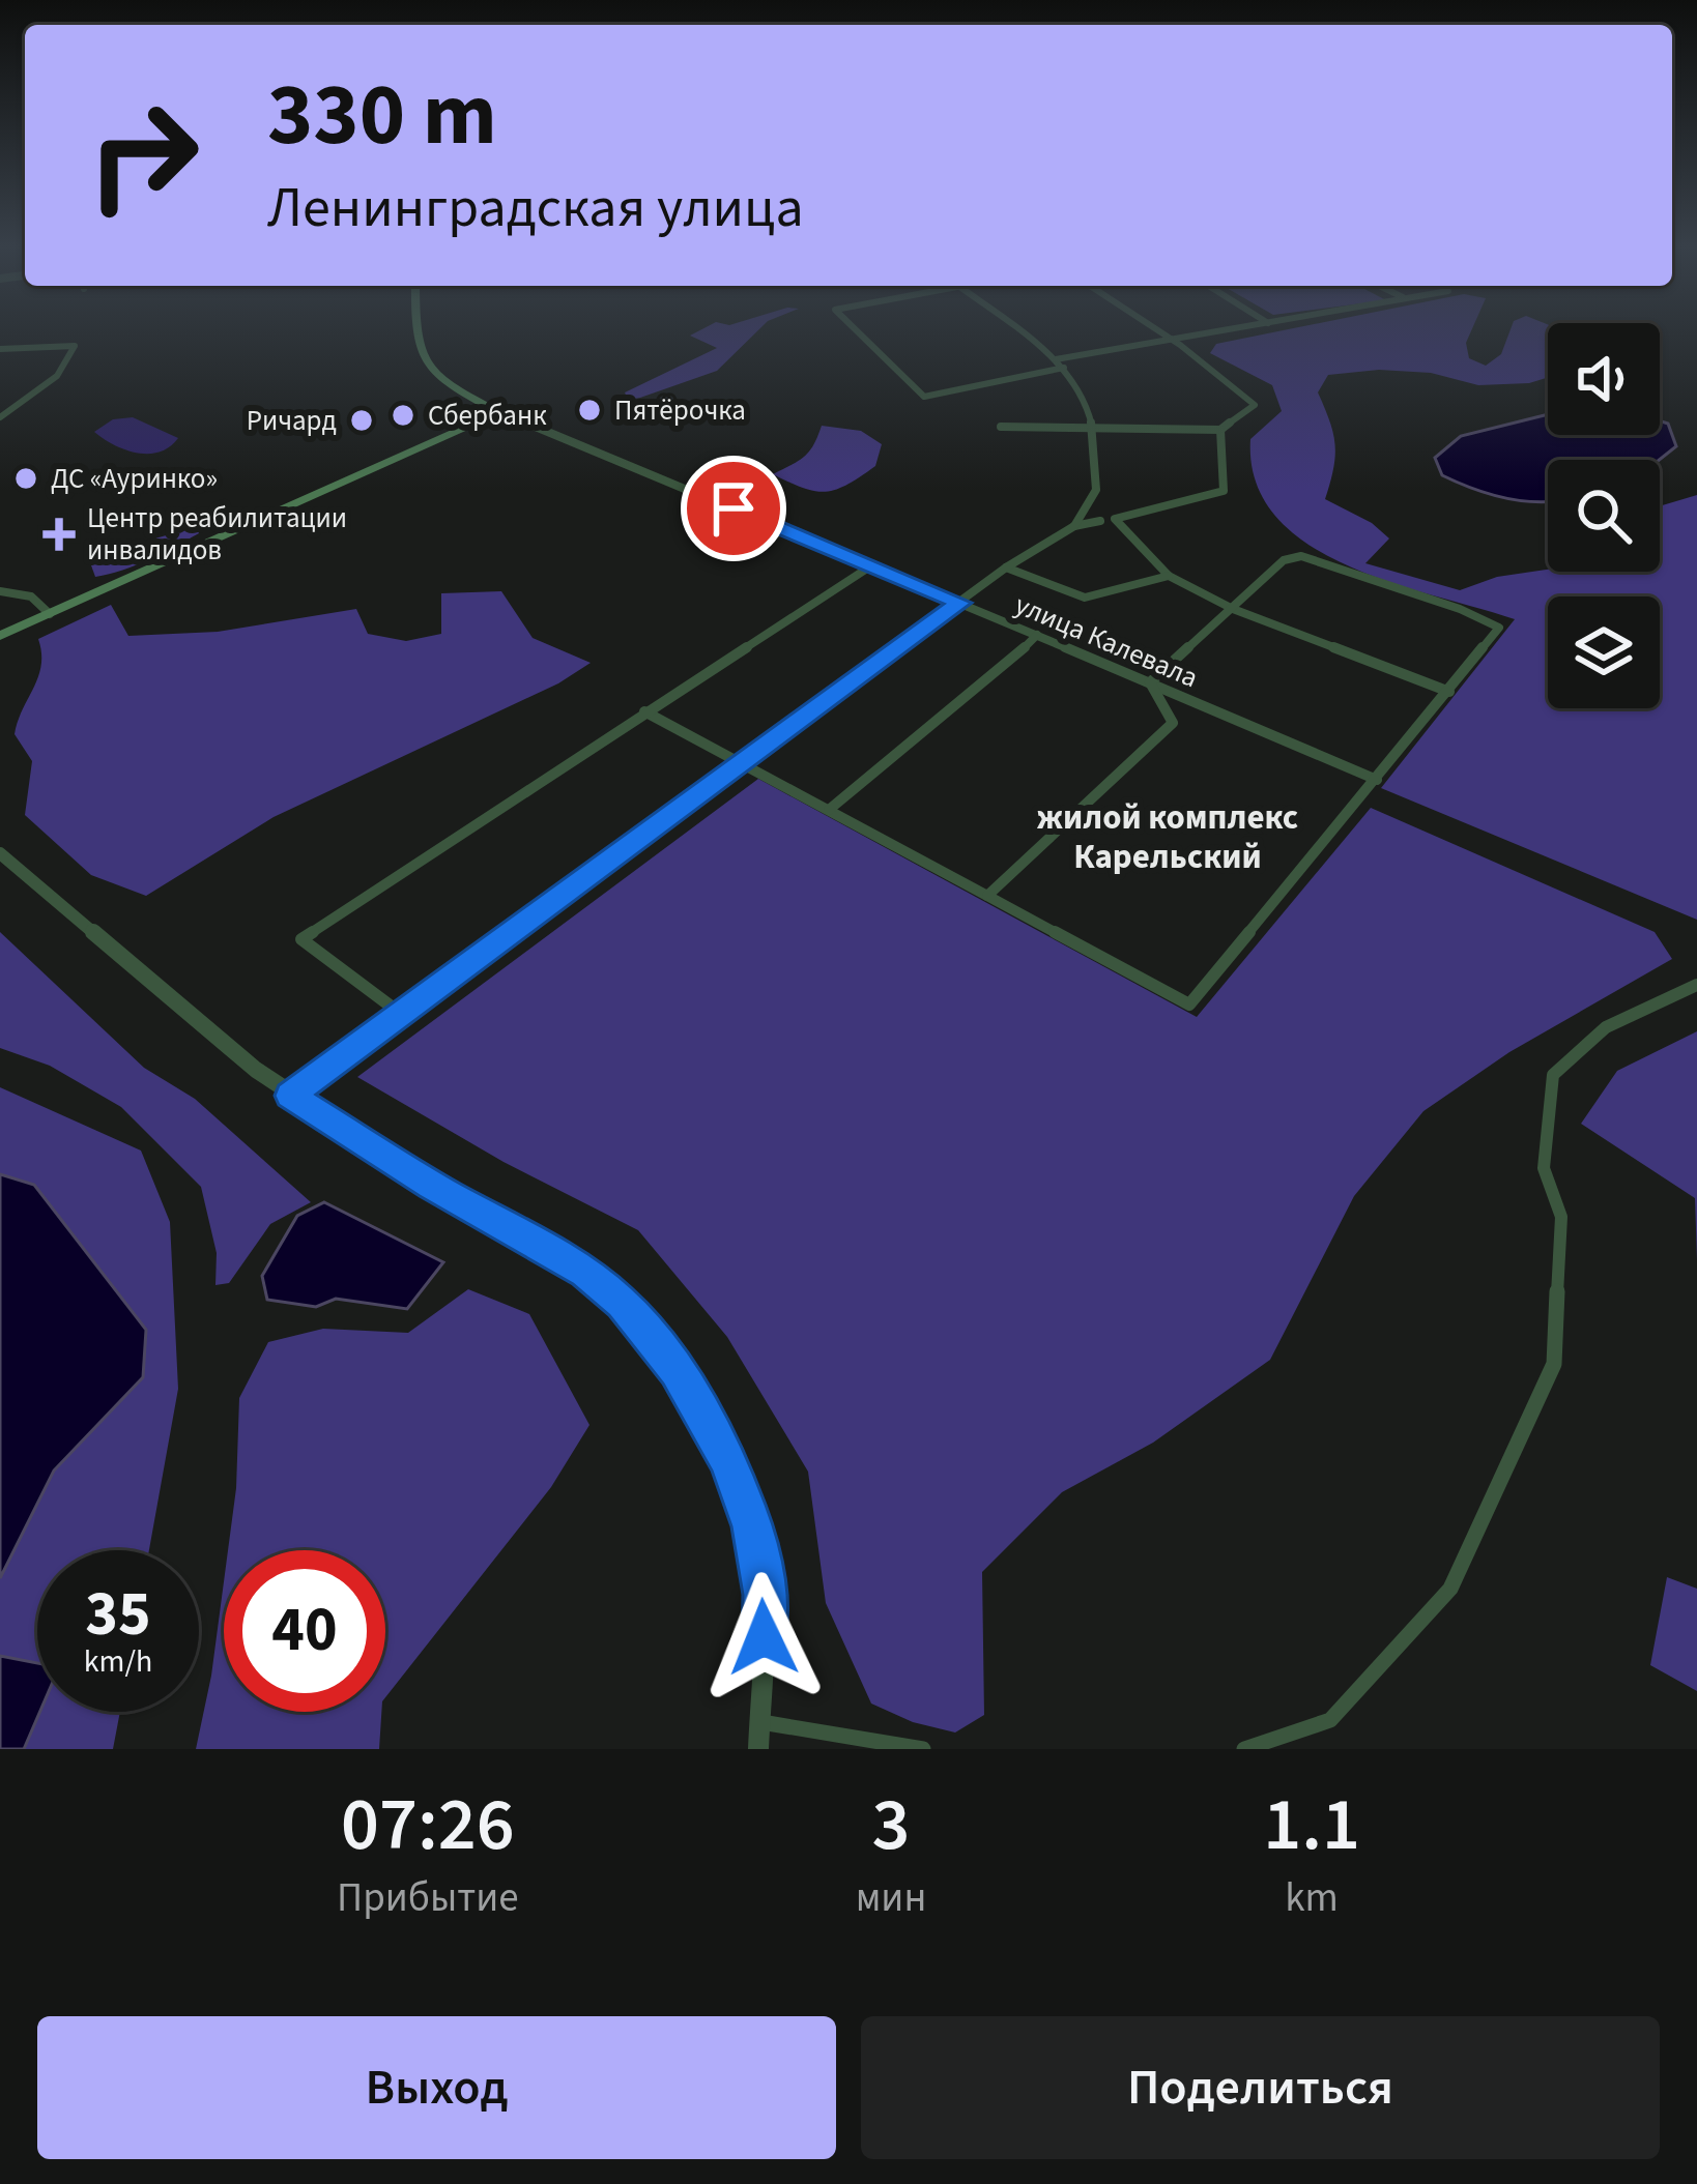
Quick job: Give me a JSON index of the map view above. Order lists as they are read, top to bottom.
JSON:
{
  "streets": {
    "main road": ["улица Калевала"]
  },
  "districts": ["жилой комплекс Карельский"],
  "places": {
    "other": [
      "Пятёрочка",
      "Сбербанк",
      "Ричард",
      "ДС «Ауринко»"
    ],
    "health": ["Центр реабилитации инвалидов"]
  },
  "page": {
    "turn": ["330 m", "Ленинградская улица"],
    "speed": "35 km/h",
    "limit": "40",
    "eta": [
      "07:26",
      "Прибытие",
      "3",
      "мин",
      "1.1",
      "km"
    ],
    "buttons": ["Выход", "Поделиться"]
  }
}
